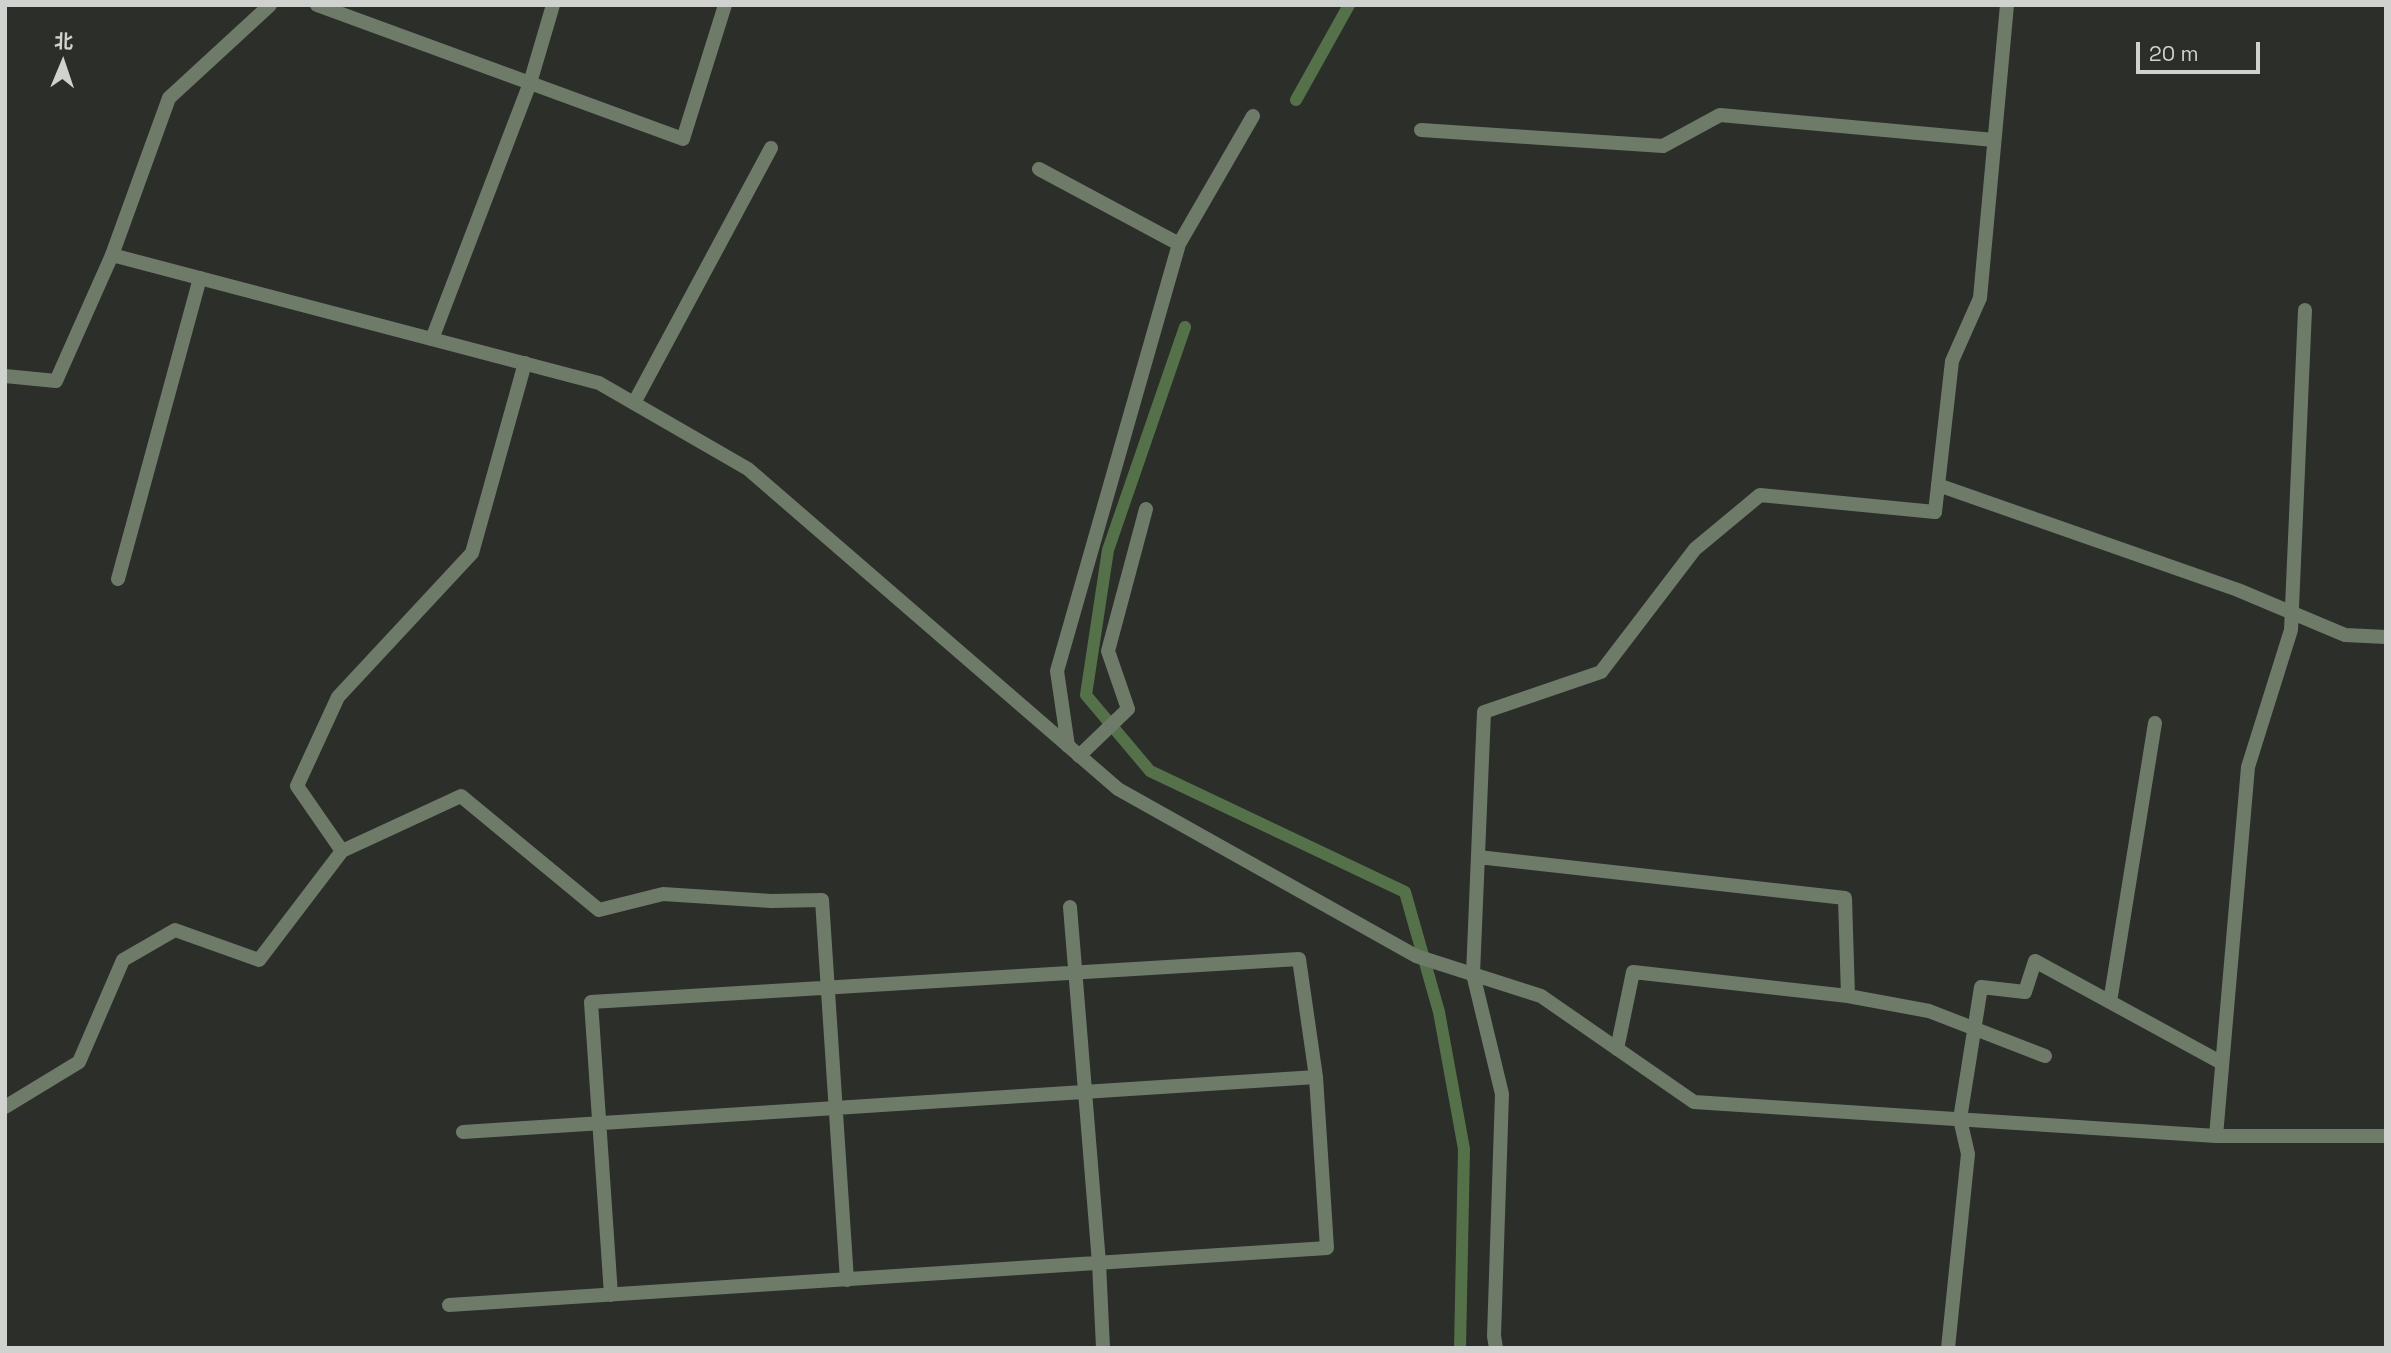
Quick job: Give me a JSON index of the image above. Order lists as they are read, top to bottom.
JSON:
{
  "scale_bar": "20 m",
  "north": "top"
}
